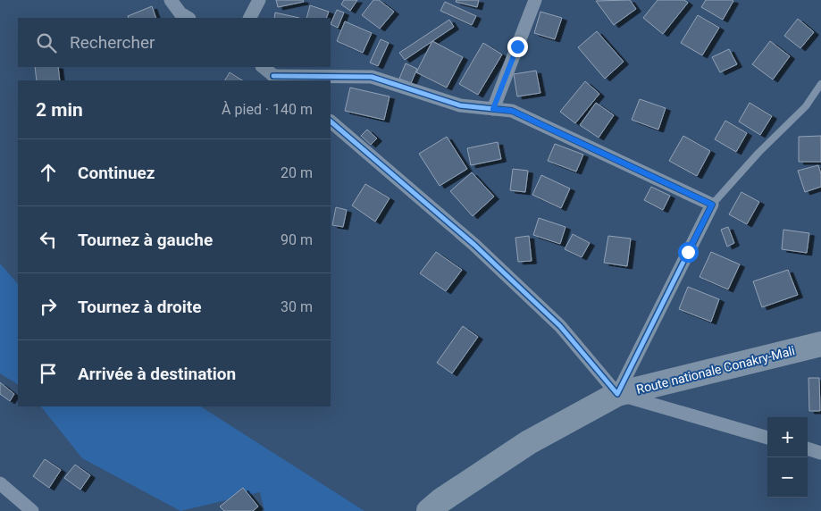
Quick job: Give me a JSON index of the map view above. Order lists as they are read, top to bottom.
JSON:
{
  "streets": {
    "highway": ["Route nationale Conakry-Mali"]
  },
  "page": {
    "search": "Rechercher",
    "heading": ["2 min", "À pied · 140 m"],
    "list": [
      ["Continuez", "20 m"],
      ["Tournez à gauche", "90 m"],
      ["Tournez à droite", "30 m"],
      "Arrivée à destination"
    ],
    "map_buttons": ["+", "−"]
  }
}
